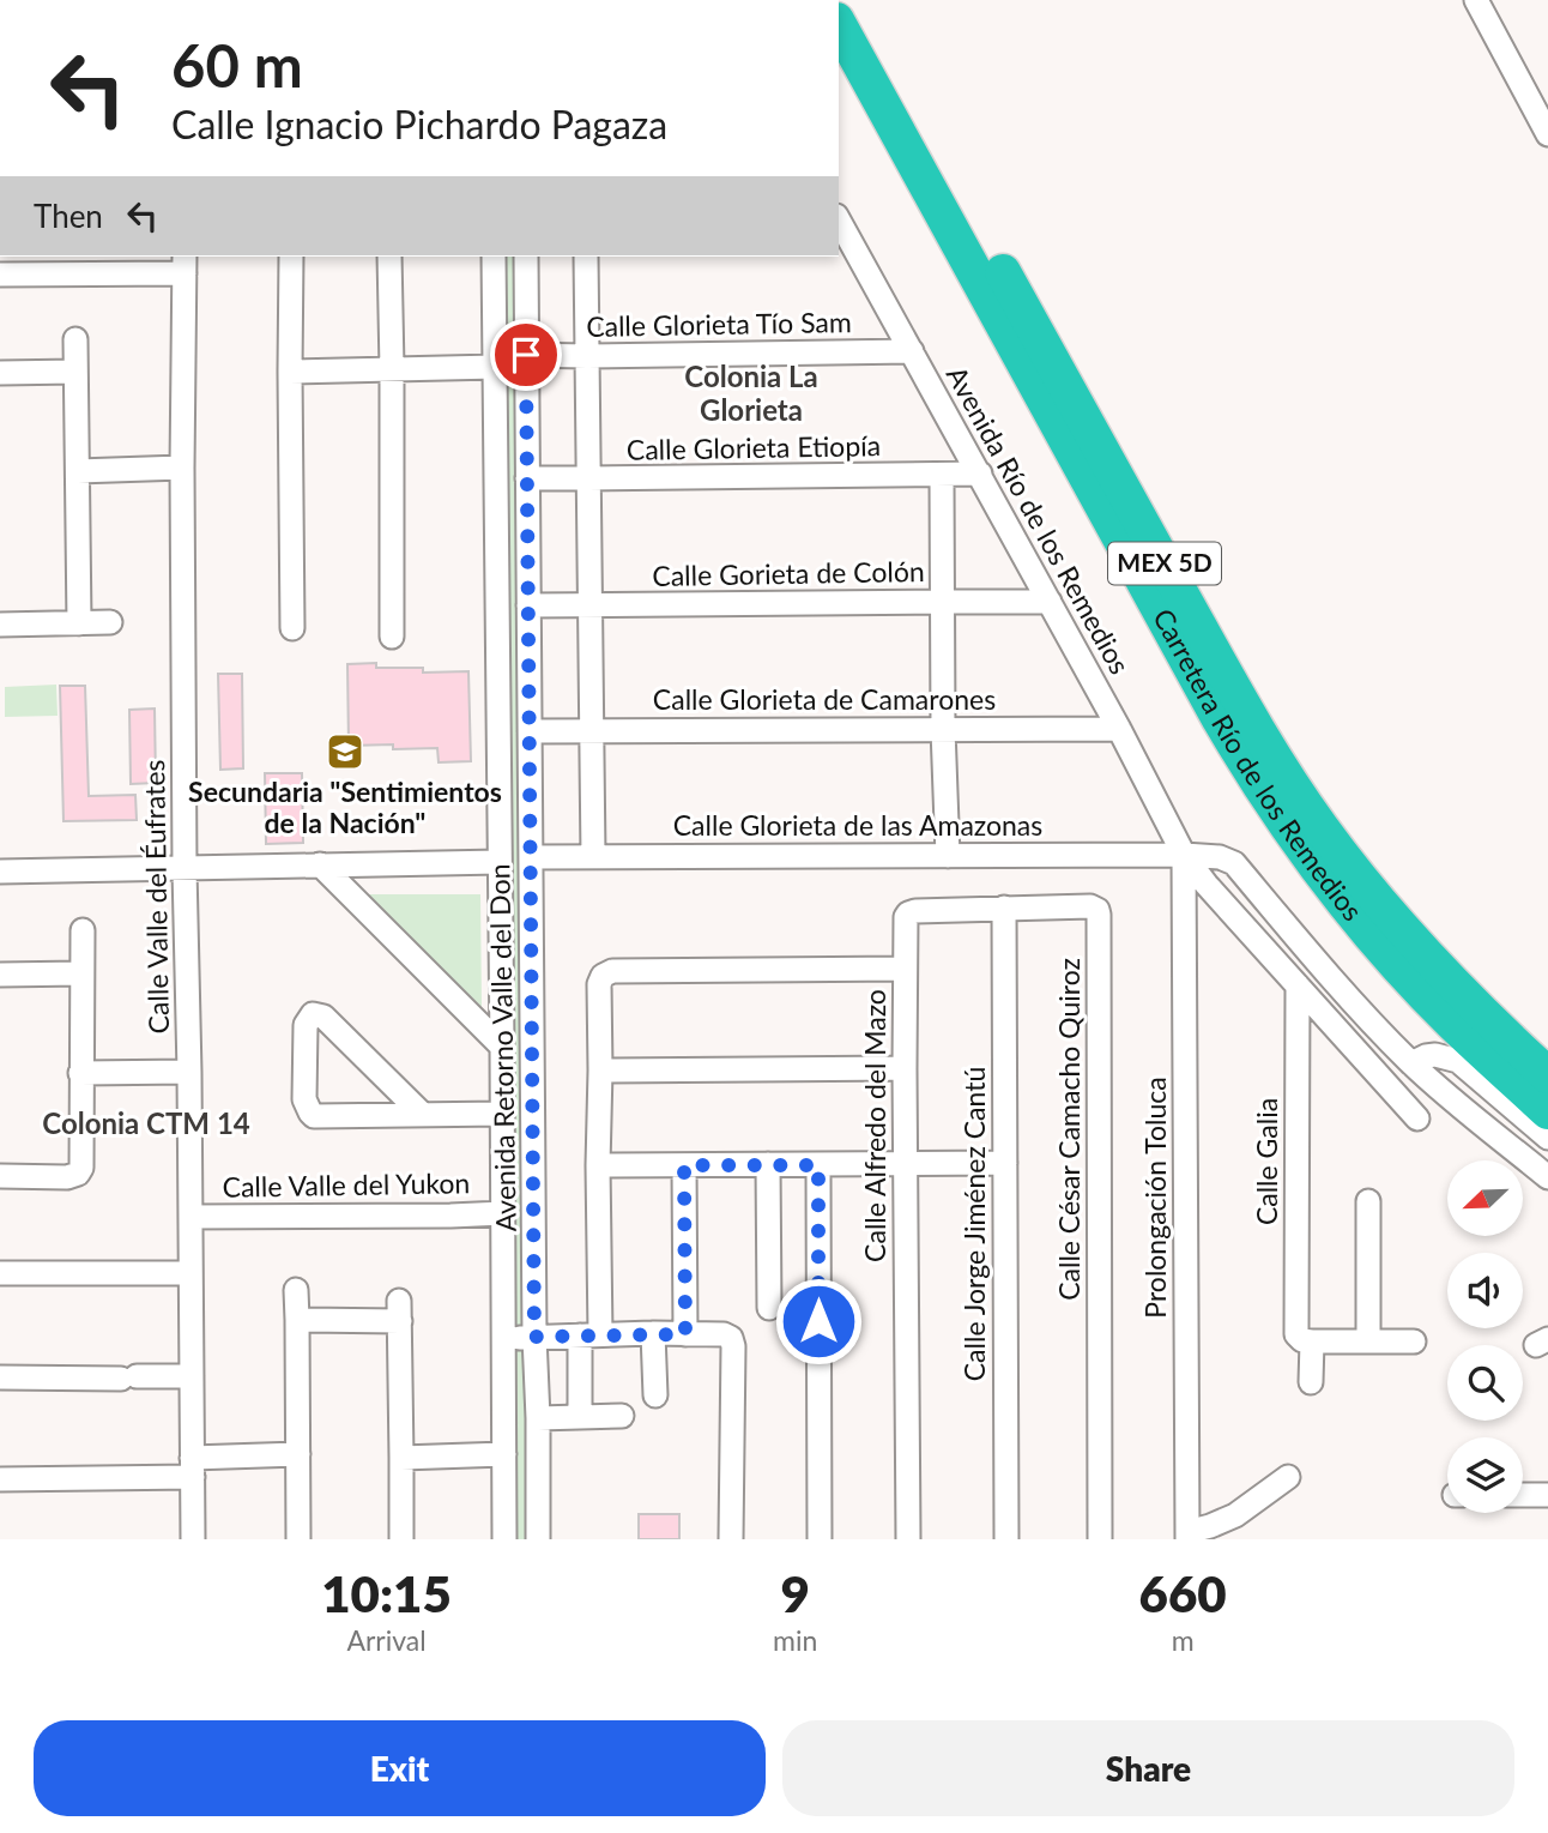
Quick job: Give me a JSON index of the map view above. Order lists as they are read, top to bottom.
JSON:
{
  "streets": {
    "highway": ["MEX 5D", "Carretera Río de los Remedios"],
    "street": [
      "Calle Glorieta Tío Sam",
      "Calle Glorieta Etiopía",
      "Avenida Río de los Remedios",
      "Calle Gorieta de Colón",
      "Calle Glorieta de Camarones",
      "Calle Glorieta de las Amazonas",
      "Calle Valle del Éufrates",
      "Avenida Retorno Valle del Don",
      "Calle Alfredo del Mazo",
      "Calle César Camacho Quiroz",
      "Calle Galia",
      "Calle Valle del Yukon",
      "Prolongación Toluca",
      "Calle Jorge Jiménez Cantú"
    ]
  },
  "crossings": [
    ["Calle Glorieta Tío Sam", "Avenida Río de los Remedios"],
    ["Calle Glorieta Tío Sam", "Avenida Retorno Valle del Don"],
    ["Calle Glorieta Etiopía", "Avenida Río de los Remedios"],
    ["Calle Glorieta Etiopía", "Avenida Retorno Valle del Don"],
    ["Avenida Río de los Remedios", "Calle Gorieta de Colón"],
    ["Avenida Río de los Remedios", "Calle Glorieta de Camarones"],
    ["Avenida Río de los Remedios", "Calle Glorieta de las Amazonas"],
    ["Avenida Río de los Remedios", "Calle Galia"],
    ["Avenida Río de los Remedios", "Prolongación Toluca"],
    ["Calle Gorieta de Colón", "Avenida Retorno Valle del Don"],
    ["Calle Glorieta de Camarones", "Avenida Retorno Valle del Don"],
    ["Calle Glorieta de las Amazonas", "Avenida Retorno Valle del Don"],
    ["Calle Glorieta de las Amazonas", "Prolongación Toluca"],
    ["Calle Valle del Éufrates", "Calle Valle del Yukon"],
    ["Avenida Retorno Valle del Don", "Calle Valle del Yukon"],
    ["Calle Alfredo del Mazo", "Calle César Camacho Quiroz"],
    ["Calle César Camacho Quiroz", "Calle Jorge Jiménez Cantú"]
  ],
  "districts": ["Colonia La Glorieta", "Colonia CTM 14"],
  "places": {
    "school or university": ["Secundaria \"Sentimientos de la Nación\""]
  },
  "north": "bottom left",
  "page": {
    "turn": ["60 m", "Calle Ignacio Pichardo Pagaza"],
    "then": "Then",
    "eta": [
      "10:15",
      "Arrival",
      "9",
      "min",
      "660",
      "m"
    ],
    "buttons": ["Exit", "Share"]
  }
}
